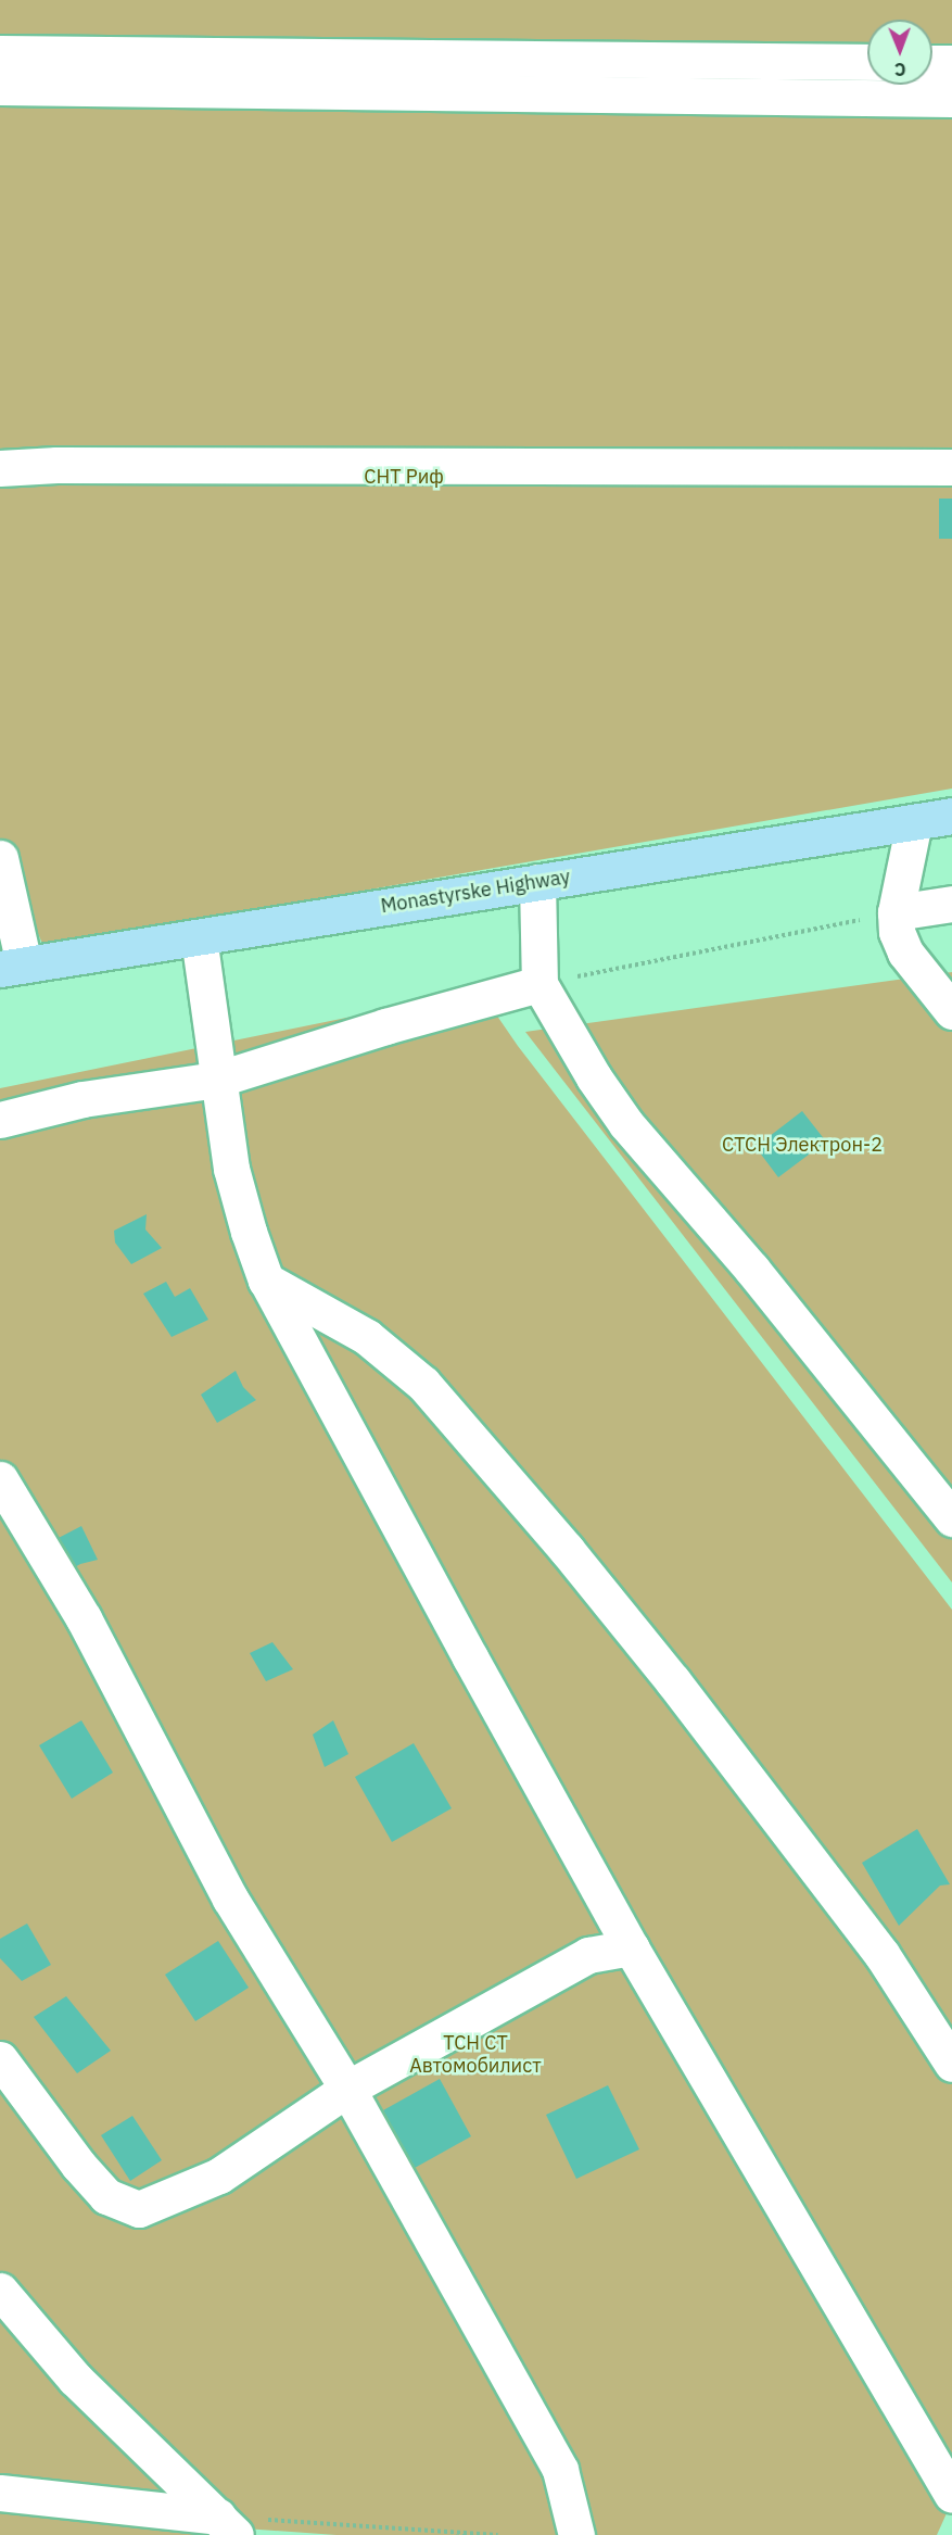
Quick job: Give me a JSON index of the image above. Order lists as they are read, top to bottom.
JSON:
{
  "streets": {
    "main road": ["Monastyrske Highway"]
  },
  "parks": ["СНТ Риф", "СТСН Электрон-2", "ТСН СТ Автомобилист"],
  "north": "bottom"
}
